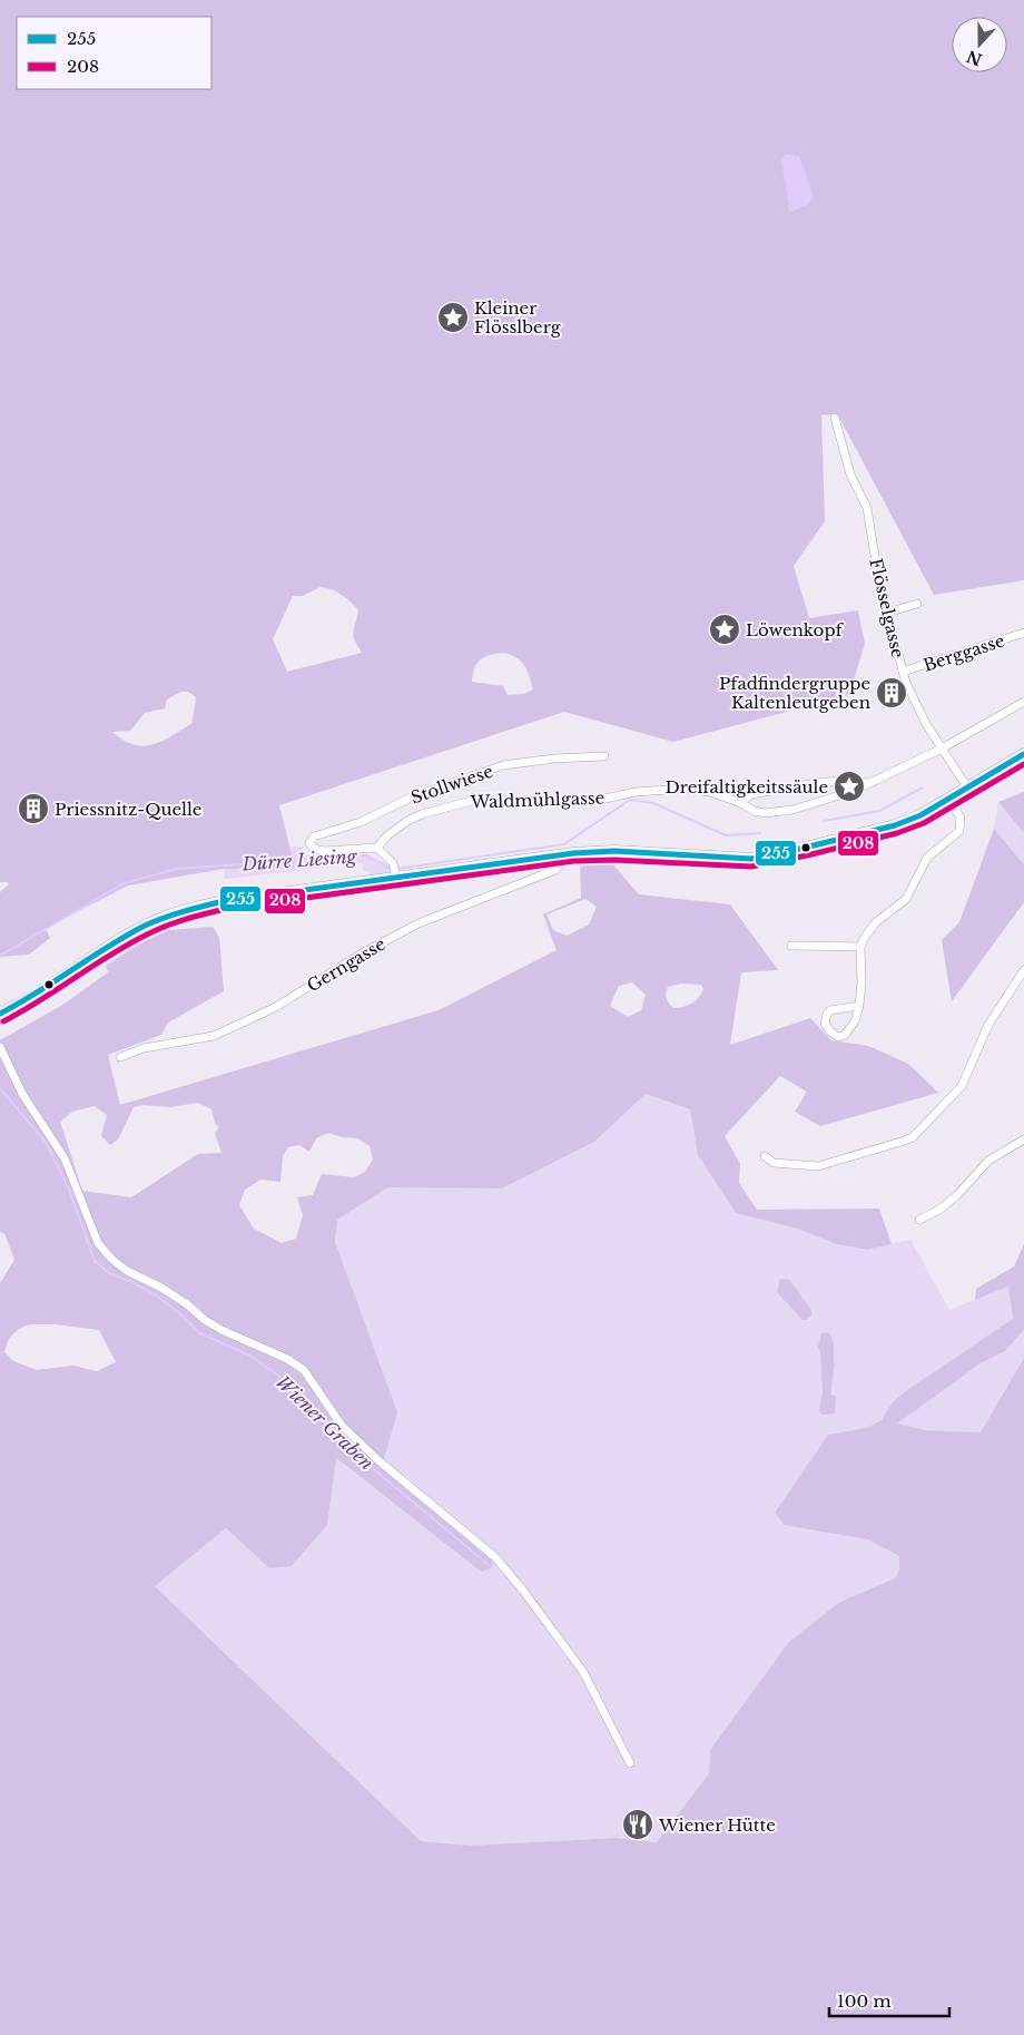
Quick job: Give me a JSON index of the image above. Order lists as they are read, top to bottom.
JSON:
{
  "streets": {
    "street": [
      "Flösselgasse",
      "Berggasse",
      "Stollwiese",
      "Waldmühlgasse",
      "Gerngasse"
    ]
  },
  "crossings": [
    ["Flösselgasse", "Berggasse"],
    ["Flösselgasse", "Waldmühlgasse"],
    ["Stollwiese", "Waldmühlgasse"]
  ],
  "water": ["Dürre Liesing", "Wiener Graben"],
  "places": {
    "place": ["Kleiner Flösslberg", "Löwenkopf", "Dreifaltigkeitssäule"],
    "building": ["Pfadfindergruppe Kaltenleutgeben", "Priessnitz-Quelle"],
    "restaurant": ["Wiener Hütte"]
  },
  "lines": ["transit line 255", "transit line 208"],
  "legend": ["255", "208"],
  "scale_bar": "100 m",
  "north": "bottom"
}
